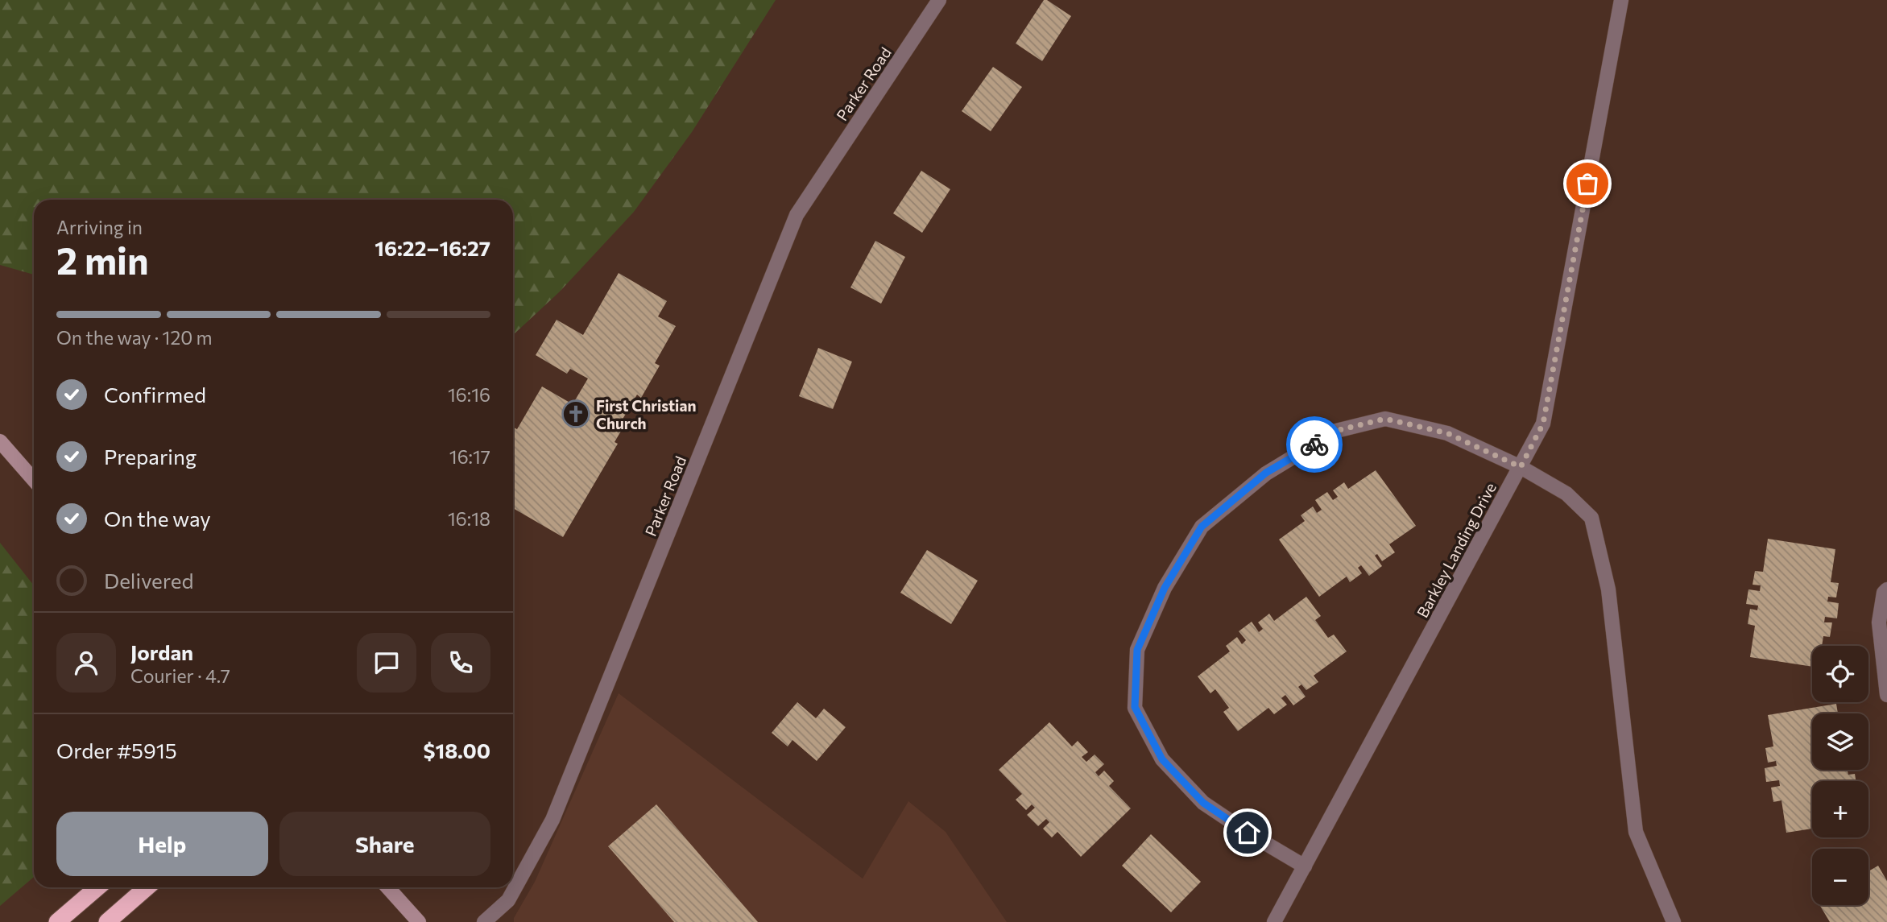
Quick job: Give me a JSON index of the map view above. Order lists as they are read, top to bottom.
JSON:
{
  "streets": {
    "street": ["Parker Road", "Barkley Landing Drive"]
  },
  "places": {
    "church": ["First Christian Church"]
  },
  "page": {
    "heading": ["2 min", "Arriving in", "16:22–16:27"],
    "panel": [
      "Jordan",
      "Courier · 4.7",
      "Order #5915",
      "$18.00"
    ],
    "bar": "On the way · 120 m",
    "list": [
      ["Confirmed", "16:16"],
      ["Preparing", "16:17"],
      ["On the way", "16:18"],
      "Delivered"
    ],
    "map_buttons": ["+", "−"],
    "buttons": ["Help", "Share"]
  }
}
